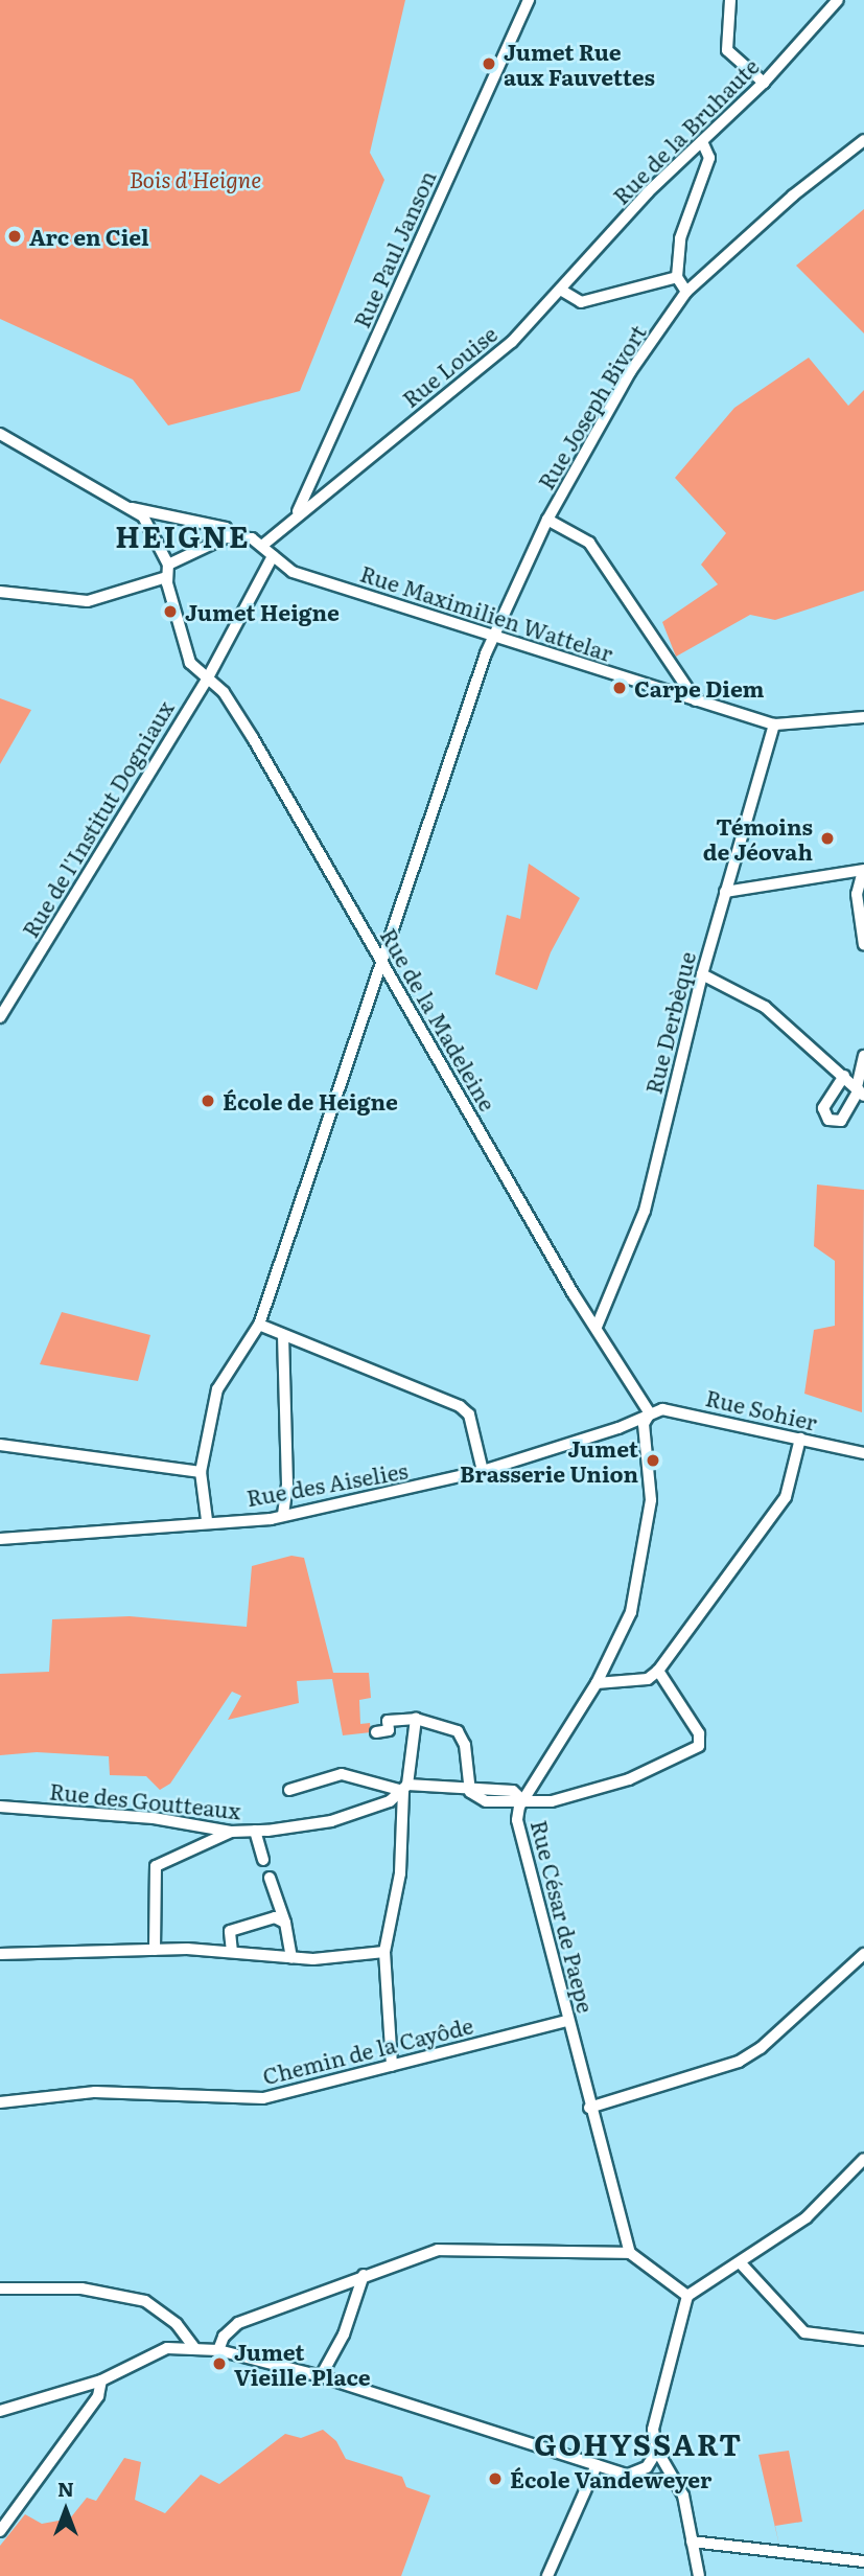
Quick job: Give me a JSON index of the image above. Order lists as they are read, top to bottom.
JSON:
{
  "streets": {
    "street": [
      "Rue de la Bruhaute",
      "Rue Paul Janson",
      "Rue Louise",
      "Rue Joseph Bivort",
      "Rue Maximilien Wattelar",
      "Rue de l'Institut Dogniaux",
      "Rue de la Madeleine",
      "Rue Derbèque",
      "Rue Sohier",
      "Rue des Aiselies",
      "Rue des Goutteaux",
      "Rue César de Paepe",
      "Chemin de la Cayôde"
    ]
  },
  "crossings": [
    ["Rue de la Bruhaute", "Rue Louise"],
    ["Rue Paul Janson", "Rue Louise"],
    ["Rue Louise", "Rue Maximilien Wattelar"],
    ["Rue Joseph Bivort", "Rue Maximilien Wattelar"],
    ["Rue Joseph Bivort", "Rue de la Madeleine"],
    ["Rue Joseph Bivort", "Rue des Aiselies"],
    ["Rue Maximilien Wattelar", "Rue de l'Institut Dogniaux"],
    ["Rue Maximilien Wattelar", "Rue Derbèque"],
    ["Rue de l'Institut Dogniaux", "Rue de la Madeleine"],
    ["Rue de la Madeleine", "Rue Derbèque"],
    ["Rue de la Madeleine", "Rue Sohier"],
    ["Rue de la Madeleine", "Rue des Aiselies"],
    ["Rue de la Madeleine", "Rue César de Paepe"],
    ["Rue Sohier", "Rue des Aiselies"],
    ["Rue Sohier", "Rue César de Paepe"],
    ["Rue des Aiselies", "Rue César de Paepe"],
    ["Rue César de Paepe", "Chemin de la Cayôde"]
  ],
  "districts": ["HEIGNE", "GOHYSSART"],
  "parks": ["Bois d'Heigne"],
  "places": [
    "Jumet Rue aux Fauvettes",
    "Arc en Ciel",
    "Jumet Heigne",
    "Carpe Diem",
    "Témoins de Jéovah",
    "École de Heigne",
    "Jumet Brasserie Union",
    "Jumet Vieille Place",
    "École Vandeweyer"
  ],
  "north": "top"
}
